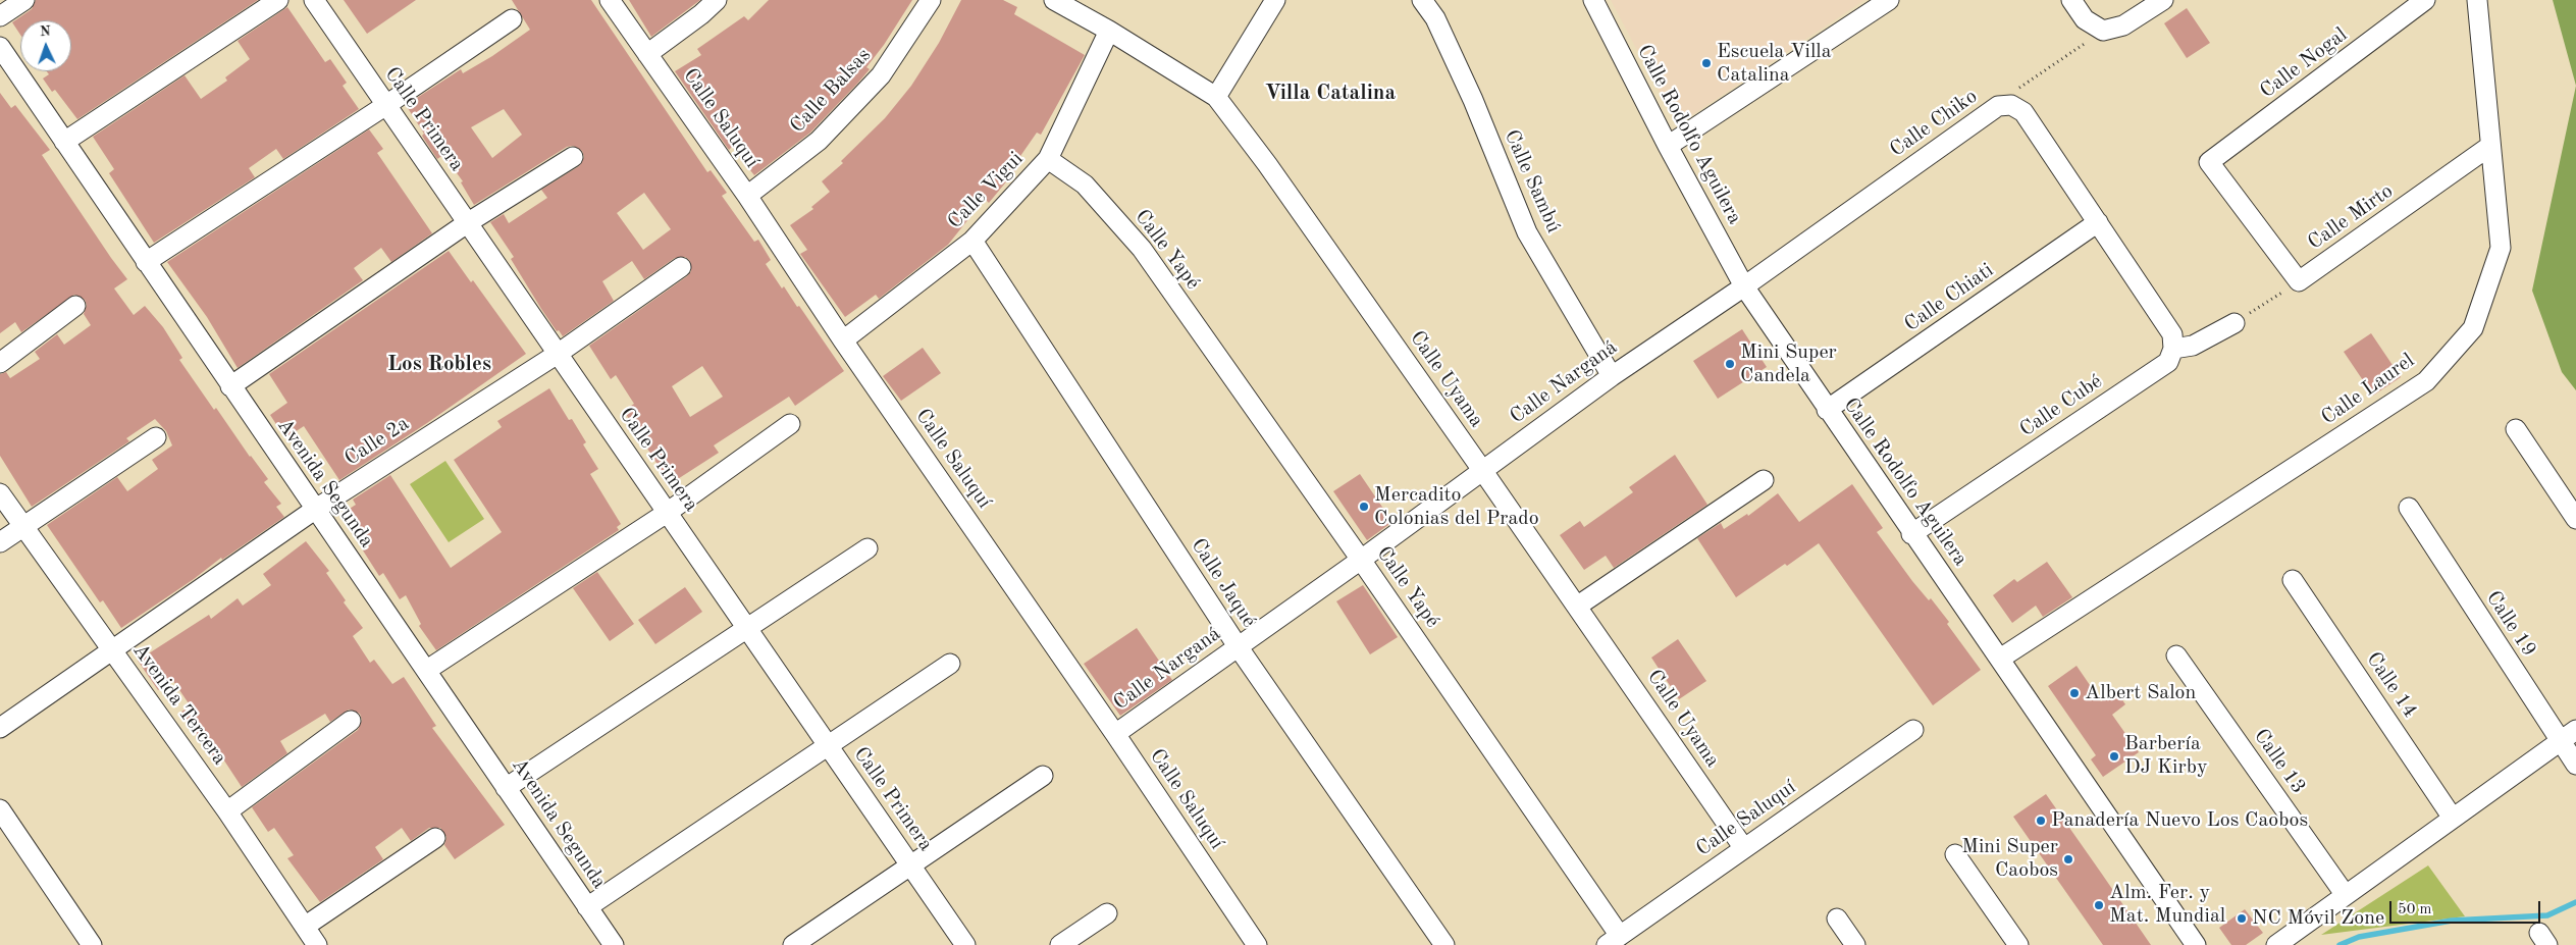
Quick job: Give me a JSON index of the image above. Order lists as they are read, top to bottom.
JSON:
{
  "streets": {
    "street": [
      "Calle Nogal",
      "Calle Balsas",
      "Calle Saluquí",
      "Calle Primera",
      "Calle Chiko",
      "Calle Rodolfo Aguilera",
      "Calle Sambú",
      "Calle Vigui",
      "Calle Mirto",
      "Calle Yapé",
      "Calle Chiati",
      "Calle Uyama",
      "Calle Narganá",
      "Calle Laurel",
      "Calle Cubé",
      "Calle 2a",
      "Avenida Segunda",
      "Calle Jaqué",
      "Calle 19",
      "Calle 14",
      "Avenida Tercera",
      "Calle 13"
    ]
  },
  "crossings": [
    ["Calle Nogal", "Calle Mirto"],
    ["Calle Balsas", "Calle Saluquí"],
    ["Calle Saluquí", "Calle Vigui"],
    ["Calle Saluquí", "Calle Yapé"],
    ["Calle Saluquí", "Calle Uyama"],
    ["Calle Saluquí", "Calle Narganá"],
    ["Calle Primera", "Calle 2a"],
    ["Calle Chiko", "Calle Rodolfo Aguilera"],
    ["Calle Chiko", "Calle Chiati"],
    ["Calle Chiko", "Calle Narganá"],
    ["Calle Chiko", "Calle Cubé"],
    ["Calle Rodolfo Aguilera", "Calle Chiati"],
    ["Calle Rodolfo Aguilera", "Calle Narganá"],
    ["Calle Rodolfo Aguilera", "Calle Laurel"],
    ["Calle Rodolfo Aguilera", "Calle Cubé"],
    ["Calle Sambú", "Calle Narganá"],
    ["Calle Vigui", "Calle Yapé"],
    ["Calle Vigui", "Calle Uyama"],
    ["Calle Vigui", "Calle Jaqué"],
    ["Calle Mirto", "Calle Laurel"],
    ["Calle Yapé", "Calle Narganá"],
    ["Calle Uyama", "Calle Narganá"],
    ["Calle Narganá", "Calle Jaqué"],
    ["Calle 2a", "Avenida Segunda"],
    ["Calle 2a", "Avenida Tercera"]
  ],
  "districts": ["Villa Catalina", "Los Robles"],
  "places": [
    "Escuela Villa Catalina",
    "Mini Super Candela",
    "Mercadito Colonias del Prado",
    "Albert Salon",
    "Barbería DJ Kirby",
    "Panadería Nuevo Los Caobos",
    "Mini Super Caobos",
    "Alm. Fer. y Mat. Mundial",
    "NC Móvil Zone"
  ],
  "scale_bar": "50 m",
  "north": "top"
}
